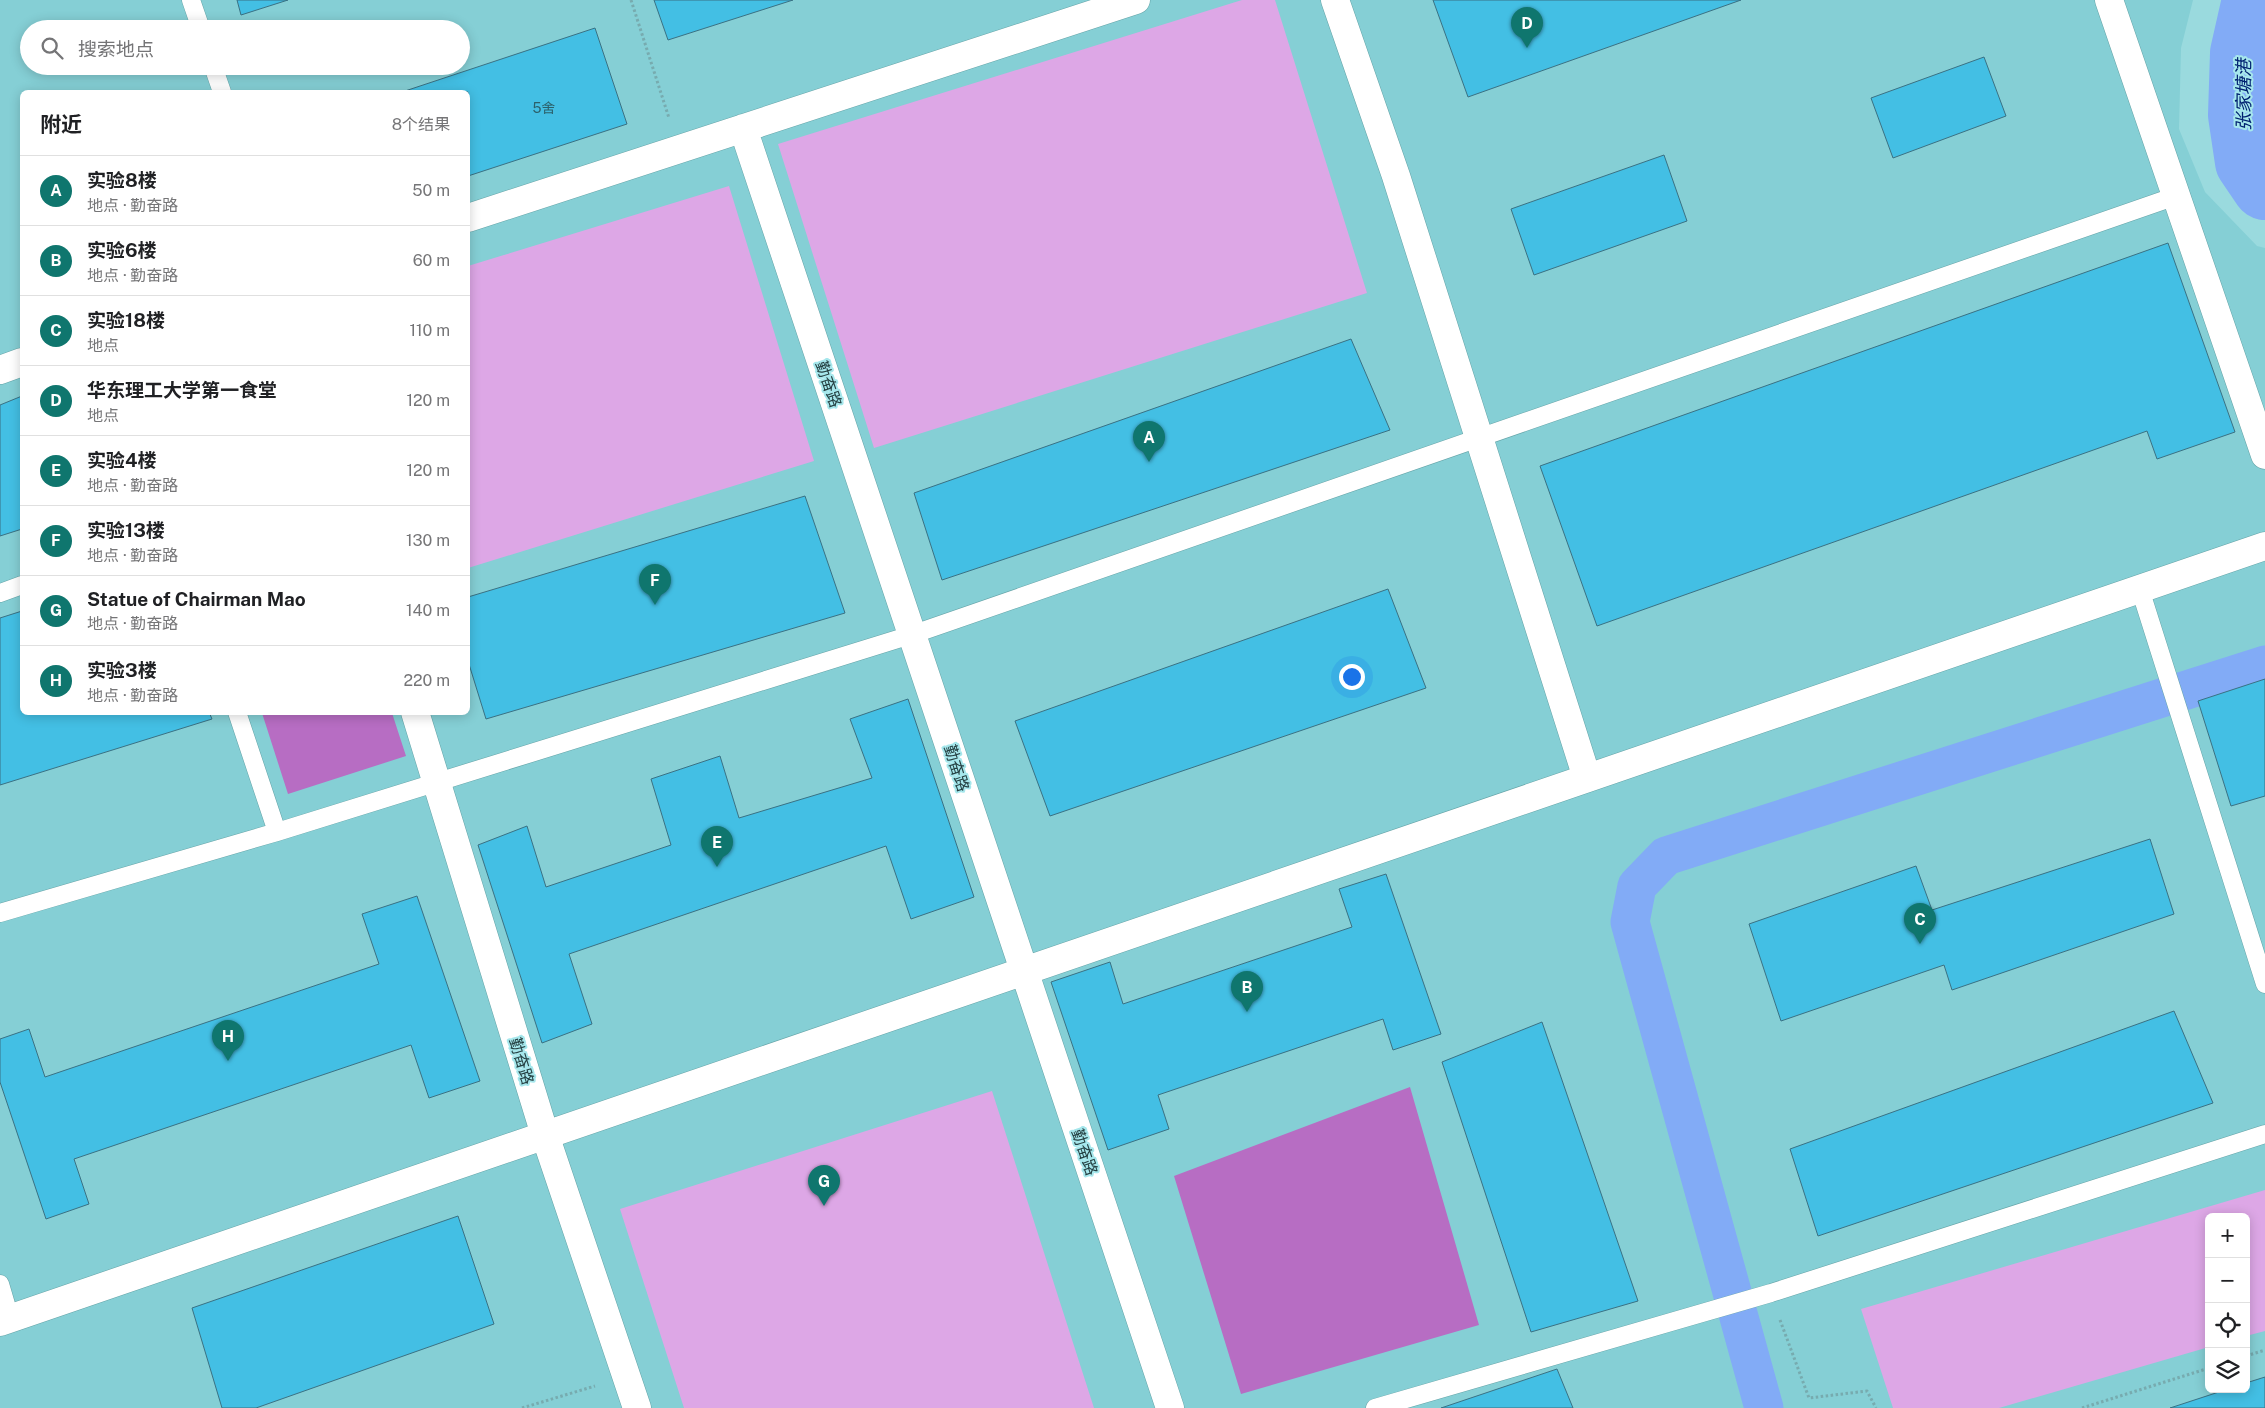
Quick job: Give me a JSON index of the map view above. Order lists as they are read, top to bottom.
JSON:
{
  "streets": {
    "street": ["勤奋路"]
  },
  "water": ["张家塘港"],
  "house_numbers": ["5舍"],
  "page": {
    "pins": [
      "D",
      "A",
      "F",
      "E",
      "C",
      "B",
      "H",
      "G"
    ],
    "search": "搜索地点",
    "heading": ["附近", "8个结果"],
    "list": [
      {
        "mark": "A",
        "name": "实验8楼",
        "note": "地点 · 勤奋路",
        "value": "50 m"
      },
      {
        "mark": "B",
        "name": "实验6楼",
        "note": "地点 · 勤奋路",
        "value": "60 m"
      },
      {
        "mark": "C",
        "name": "实验18楼",
        "note": "地点",
        "value": "110 m"
      },
      {
        "mark": "D",
        "name": "华东理工大学第一食堂",
        "note": "地点",
        "value": "120 m"
      },
      {
        "mark": "E",
        "name": "实验4楼",
        "note": "地点 · 勤奋路",
        "value": "120 m"
      },
      {
        "mark": "F",
        "name": "实验13楼",
        "note": "地点 · 勤奋路",
        "value": "130 m"
      },
      {
        "mark": "G",
        "name": "Statue of Chairman Mao",
        "note": "地点 · 勤奋路",
        "value": "140 m"
      },
      {
        "mark": "H",
        "name": "实验3楼",
        "note": "地点 · 勤奋路",
        "value": "220 m"
      }
    ],
    "map_buttons": ["+", "−"]
  }
}
